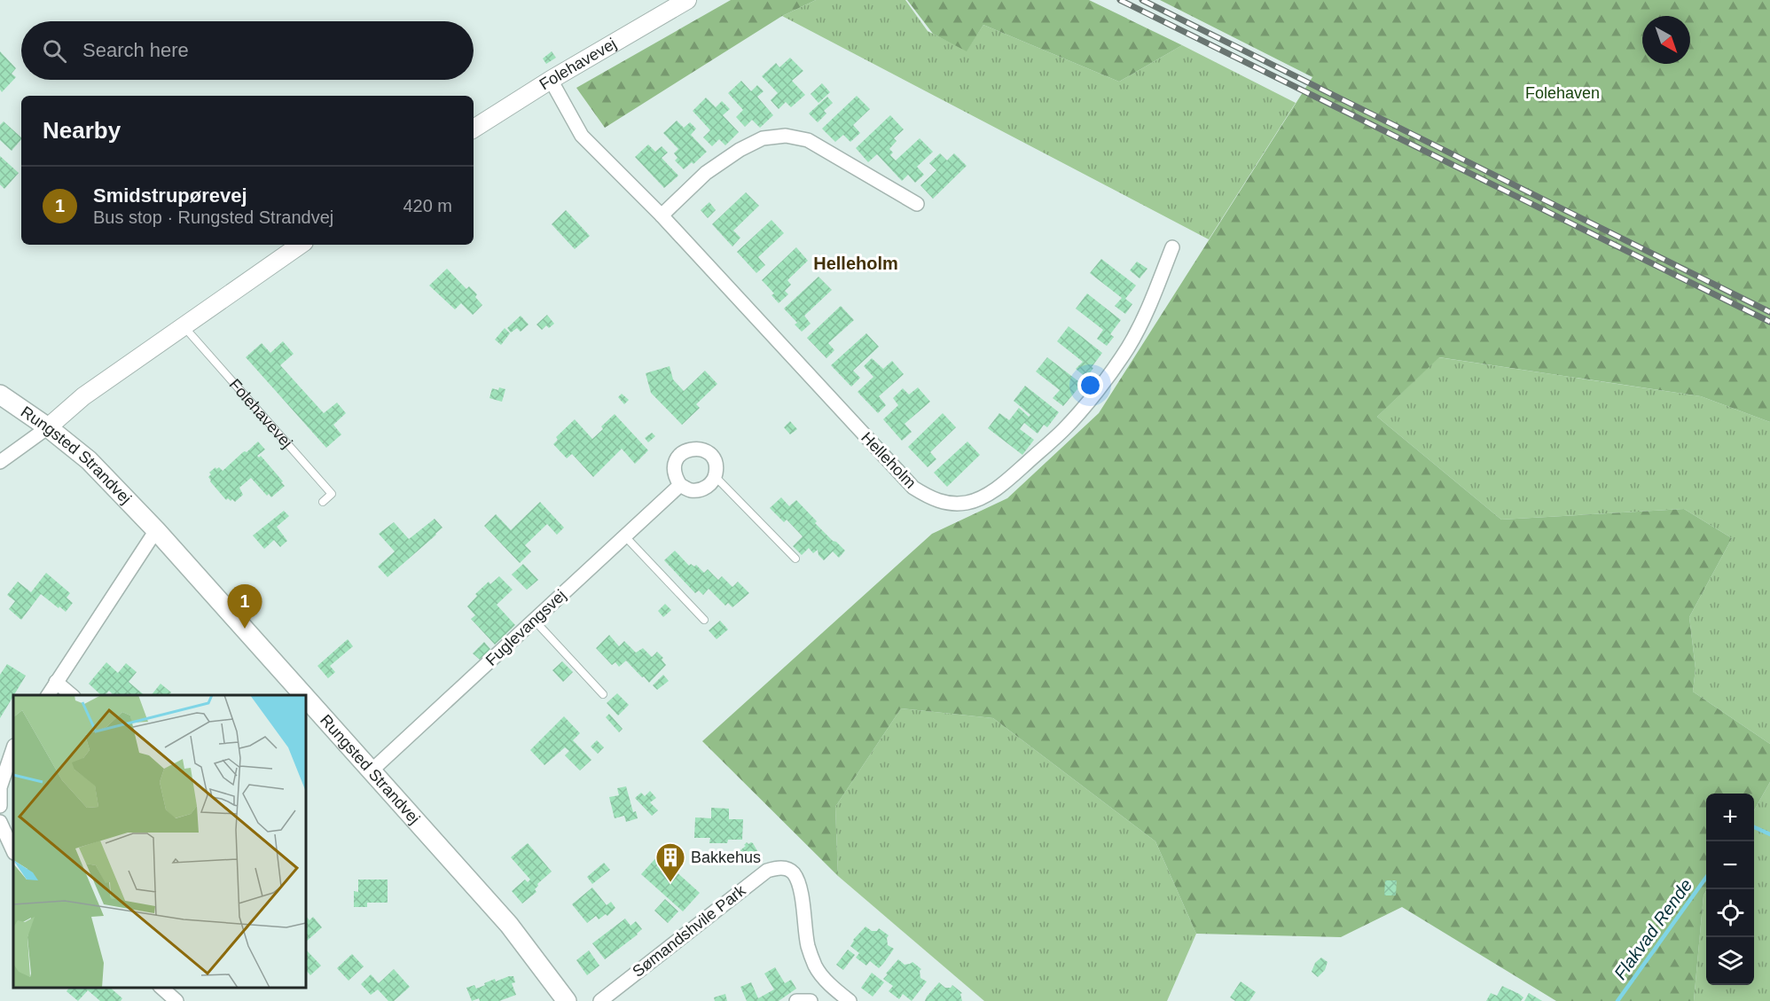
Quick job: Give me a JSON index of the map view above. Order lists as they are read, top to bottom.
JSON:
{
  "streets": {
    "main road": ["Rungsted Strandvej"],
    "street": [
      "Folehavevej",
      "Helleholm",
      "Fuglevangsvej",
      "Sømandshvile Park"
    ]
  },
  "crossings": [
    ["Folehavevej", "Helleholm"],
    ["Rungsted Strandvej", "Fuglevangsvej"]
  ],
  "districts": ["Helleholm"],
  "water": ["Flakvad Rende"],
  "parks": ["Folehaven"],
  "places": {
    "building": ["Bakkehus"]
  },
  "north": "bottom right",
  "page": {
    "search": "Search here",
    "heading": "Nearby",
    "list": [
      {
        "mark": "1",
        "name": "Smidstrupørevej",
        "note": "Bus stop · Rungsted Strandvej",
        "value": "420 m"
      }
    ],
    "pins": "1",
    "map_buttons": ["+", "−"]
  }
}
